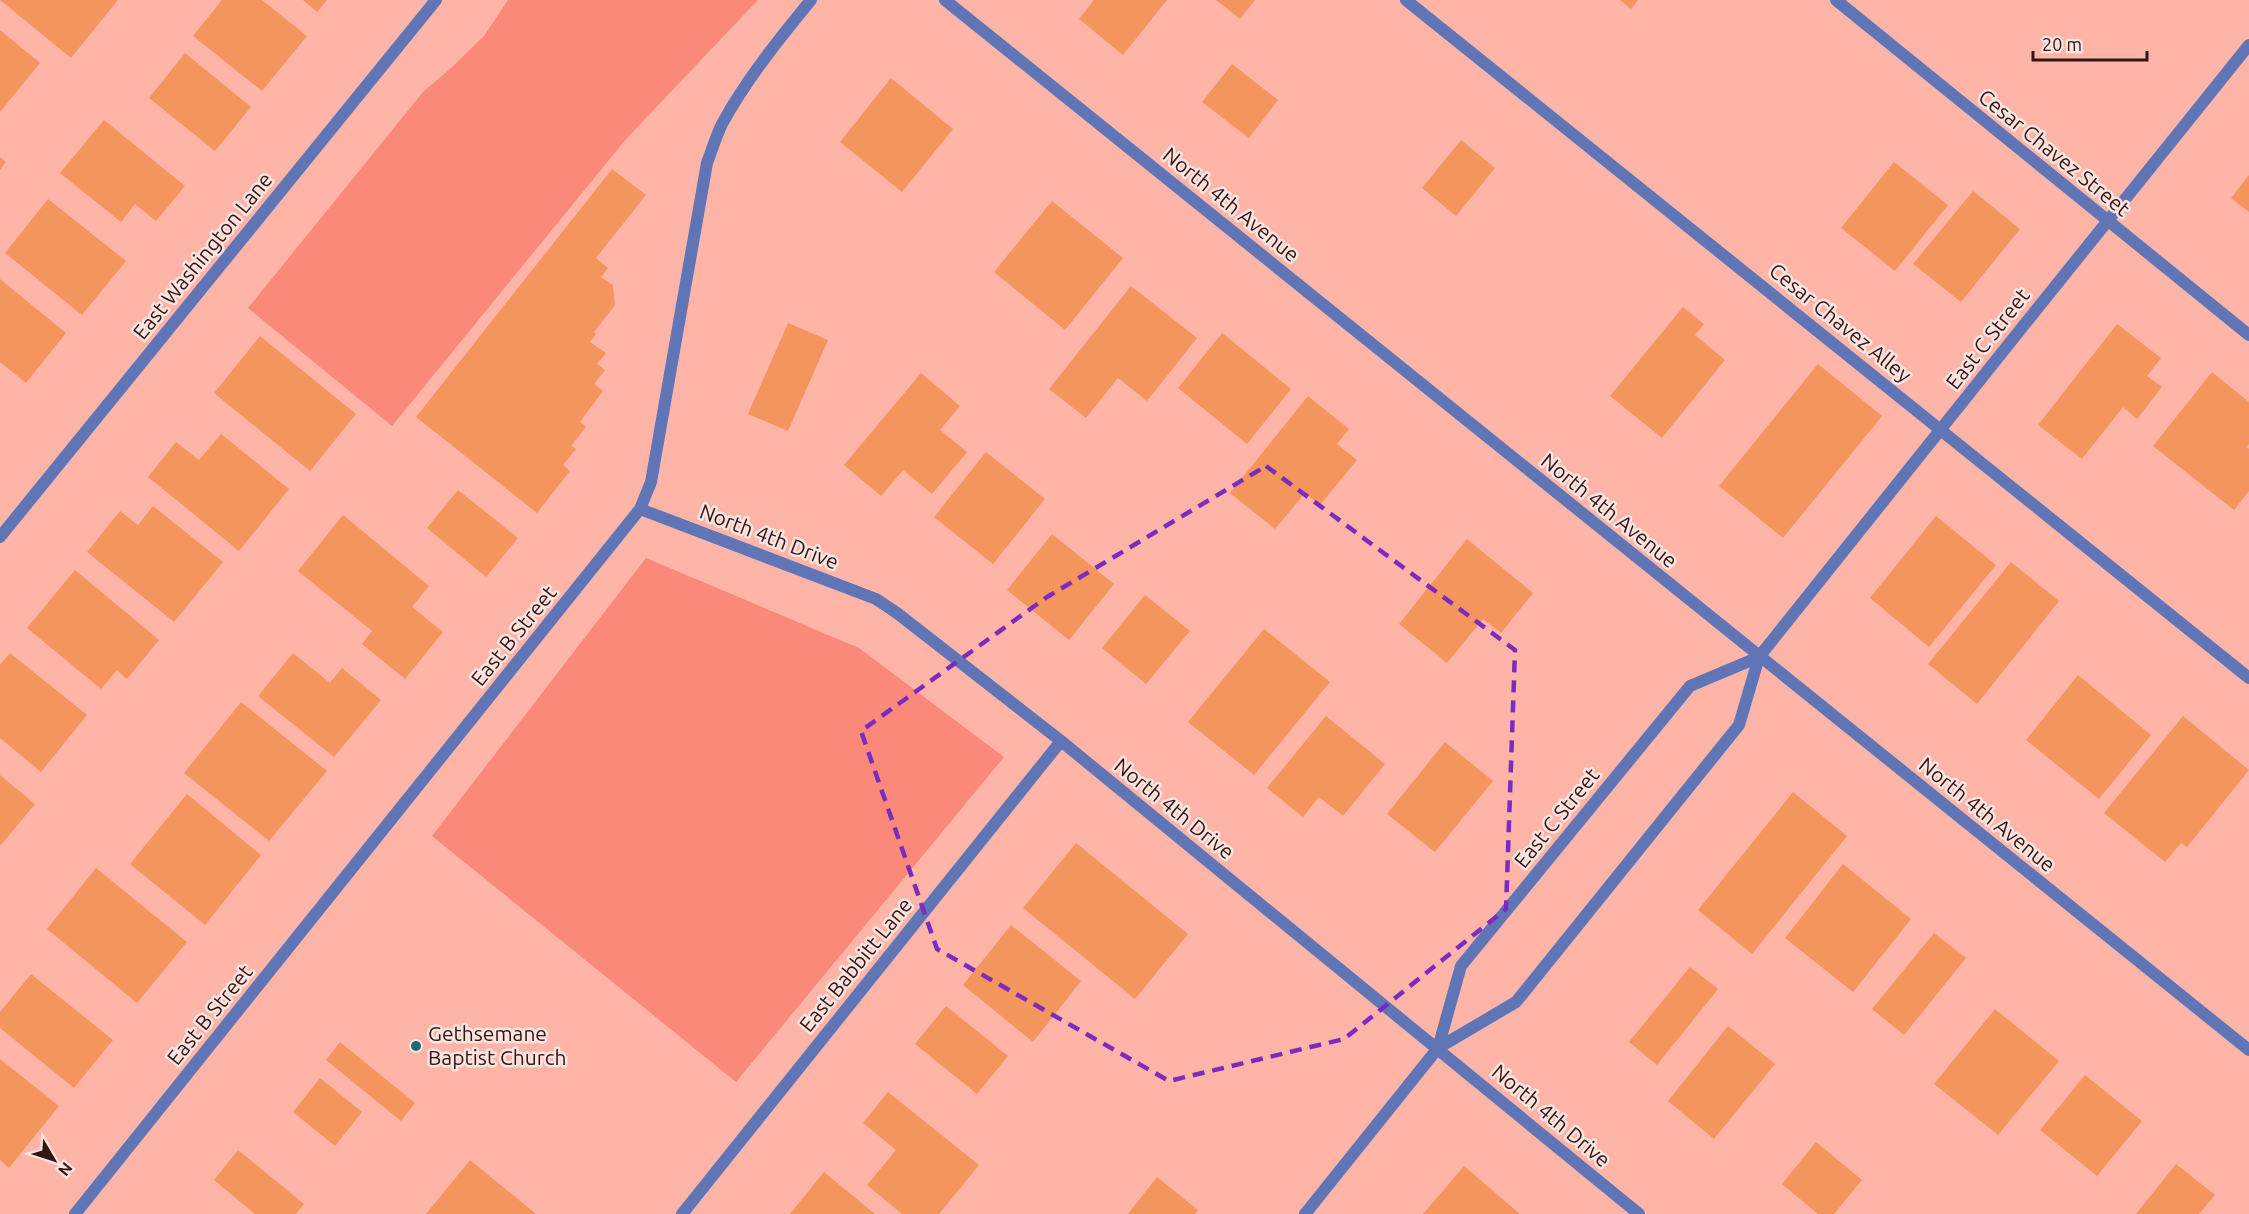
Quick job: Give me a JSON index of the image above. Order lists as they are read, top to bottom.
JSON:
{
  "streets": {
    "street": [
      "Cesar Chavez Street",
      "North 4th Avenue",
      "East Washington Lane",
      "Cesar Chavez Alley",
      "East C Street",
      "North 4th Drive",
      "East B Street",
      "East Babbitt Lane"
    ]
  },
  "crossings": [
    ["Cesar Chavez Street", "East C Street"],
    ["North 4th Avenue", "East C Street"],
    ["Cesar Chavez Alley", "East C Street"],
    ["East C Street", "North 4th Drive"],
    ["North 4th Drive", "East B Street"],
    ["North 4th Drive", "East Babbitt Lane"]
  ],
  "places": ["Gethsemane Baptist Church"],
  "scale_bar": "20 m",
  "north": "bottom right"
}
